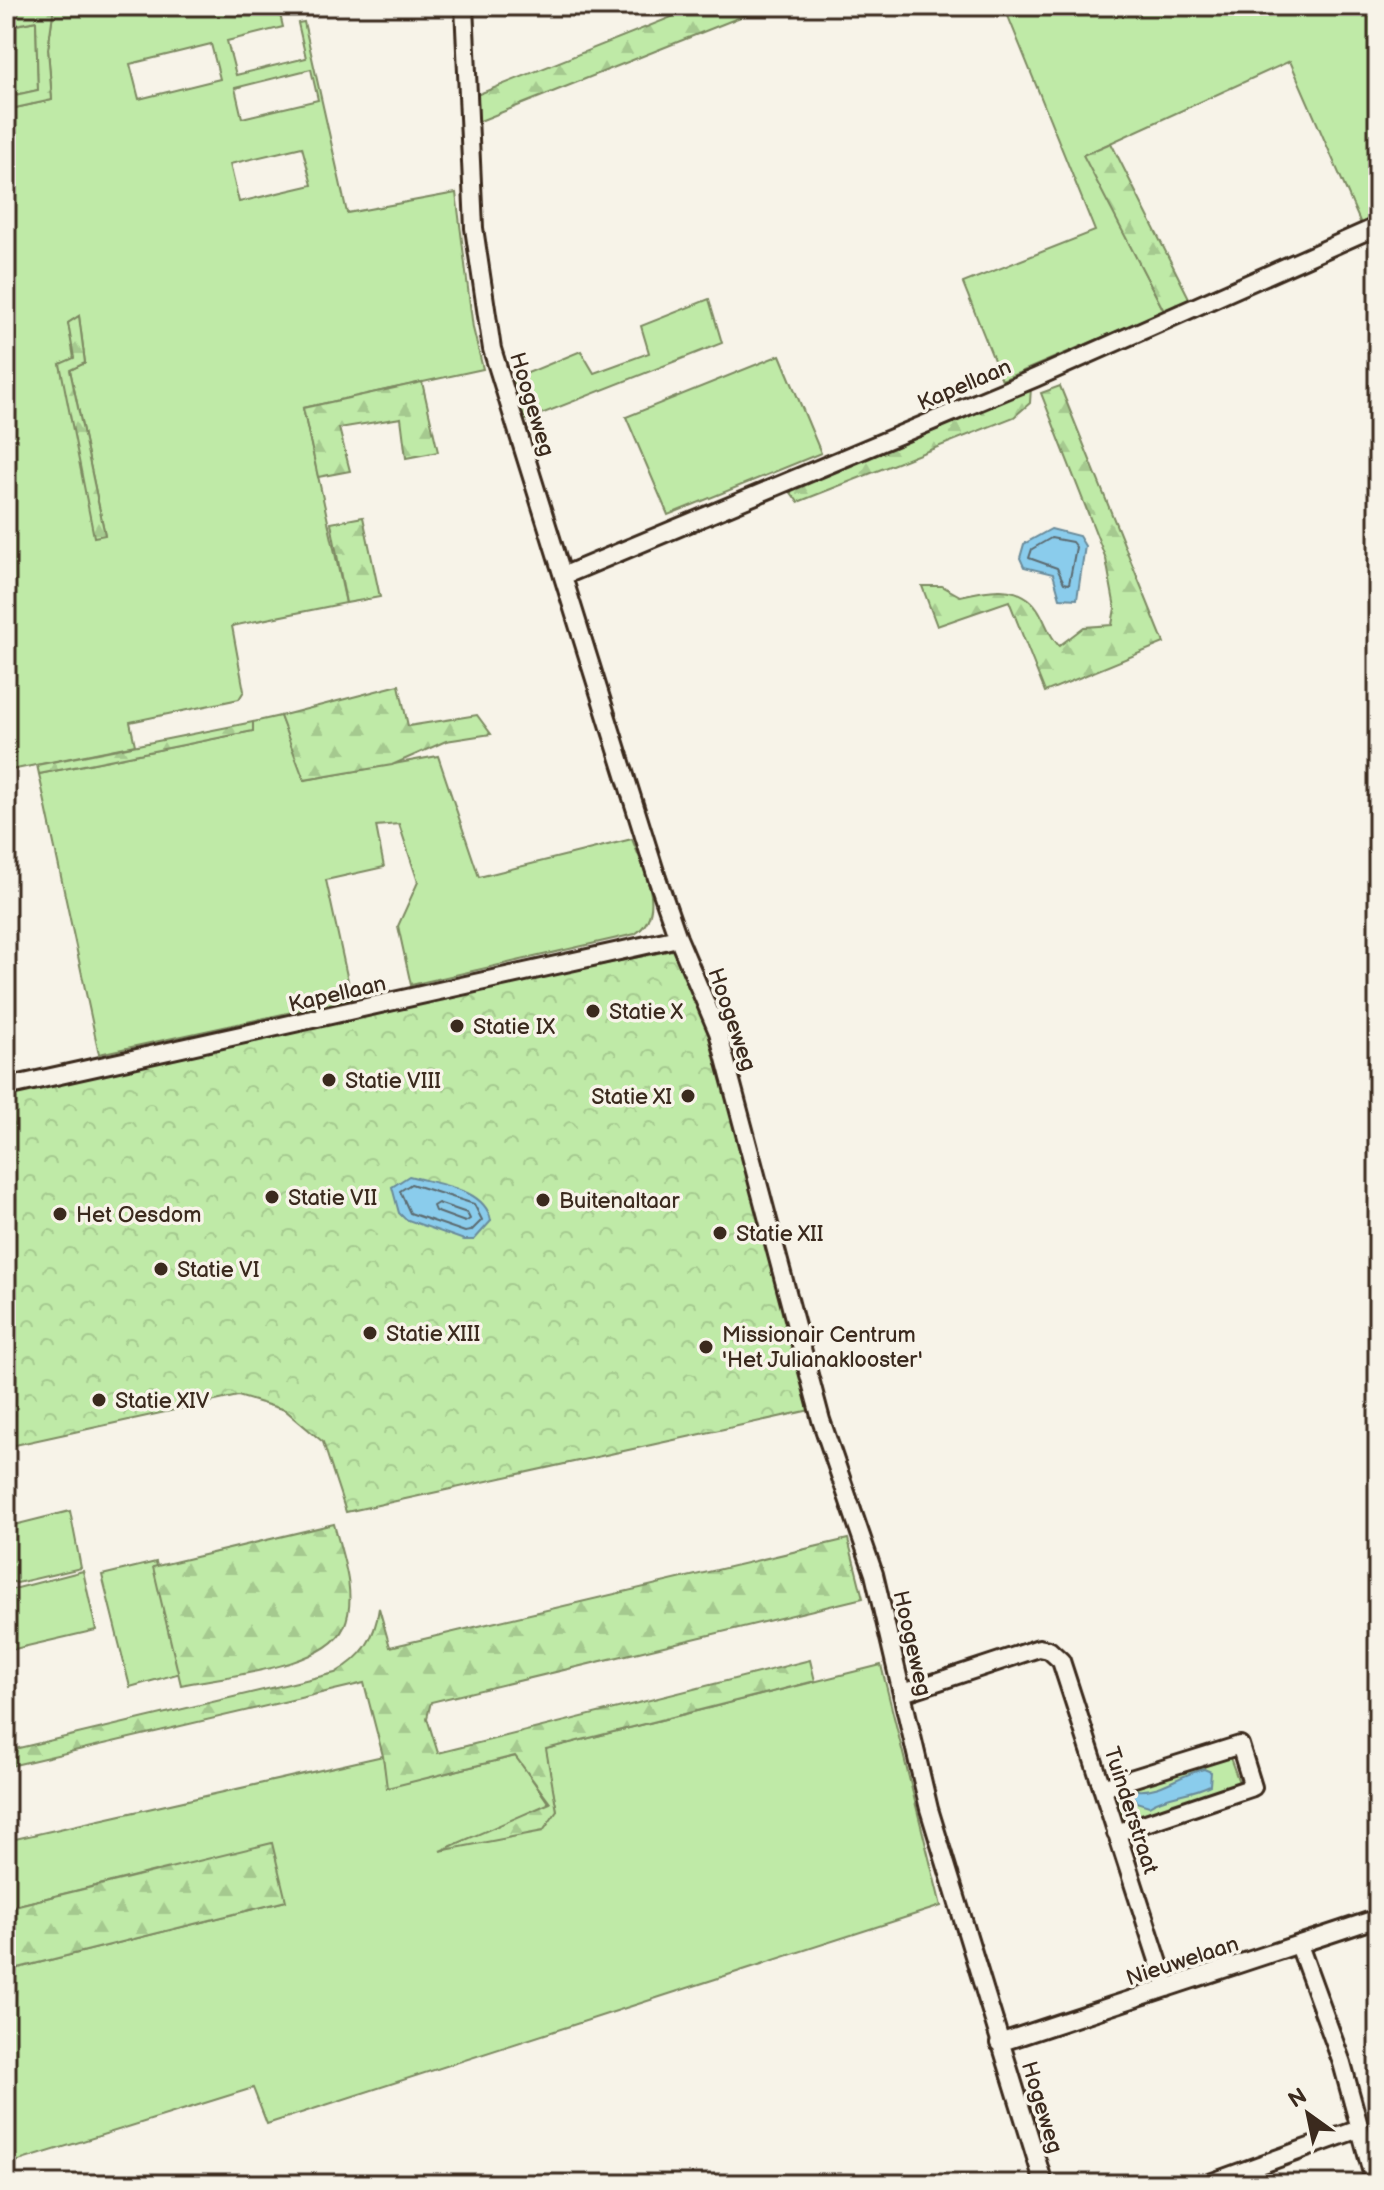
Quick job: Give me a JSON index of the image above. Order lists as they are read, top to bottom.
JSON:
{
  "streets": {
    "street": [
      "Kapellaan",
      "Hoogeweg",
      "Tuinderstraat",
      "Nieuwelaan",
      "Hogeweg"
    ]
  },
  "crossings": [
    ["Kapellaan", "Hoogeweg"],
    ["Hoogeweg", "Tuinderstraat"],
    ["Hoogeweg", "Nieuwelaan"],
    ["Hoogeweg", "Hogeweg"],
    ["Tuinderstraat", "Nieuwelaan"],
    ["Nieuwelaan", "Hogeweg"]
  ],
  "places": [
    "Statie X",
    "Statie IX",
    "Statie VIII",
    "Statie XI",
    "Statie VII",
    "Buitenaltaar",
    "Het Oesdom",
    "Statie XII",
    "Statie VI",
    "Statie XIII",
    "Missionair Centrum 'Het Julianaklooster'",
    "Statie XIV"
  ],
  "north": "top left"
}
